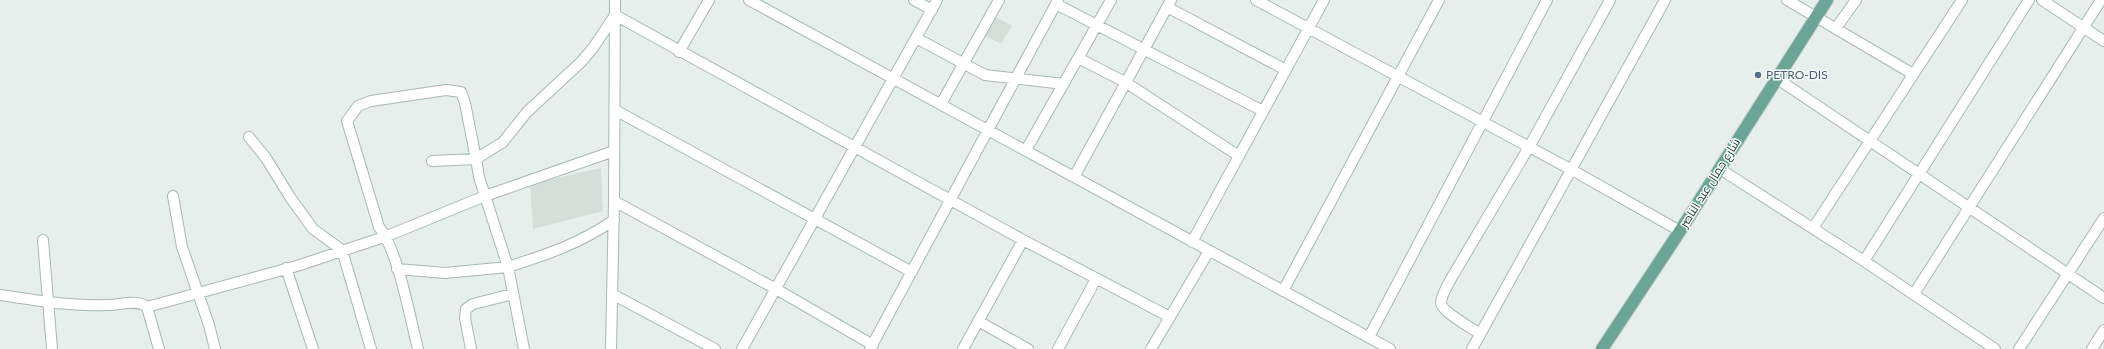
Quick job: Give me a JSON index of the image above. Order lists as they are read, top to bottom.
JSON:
{
  "streets": {
    "main road": ["شارع جمال عبد الناصر"]
  },
  "places": ["PETRO-DIS"]
}
